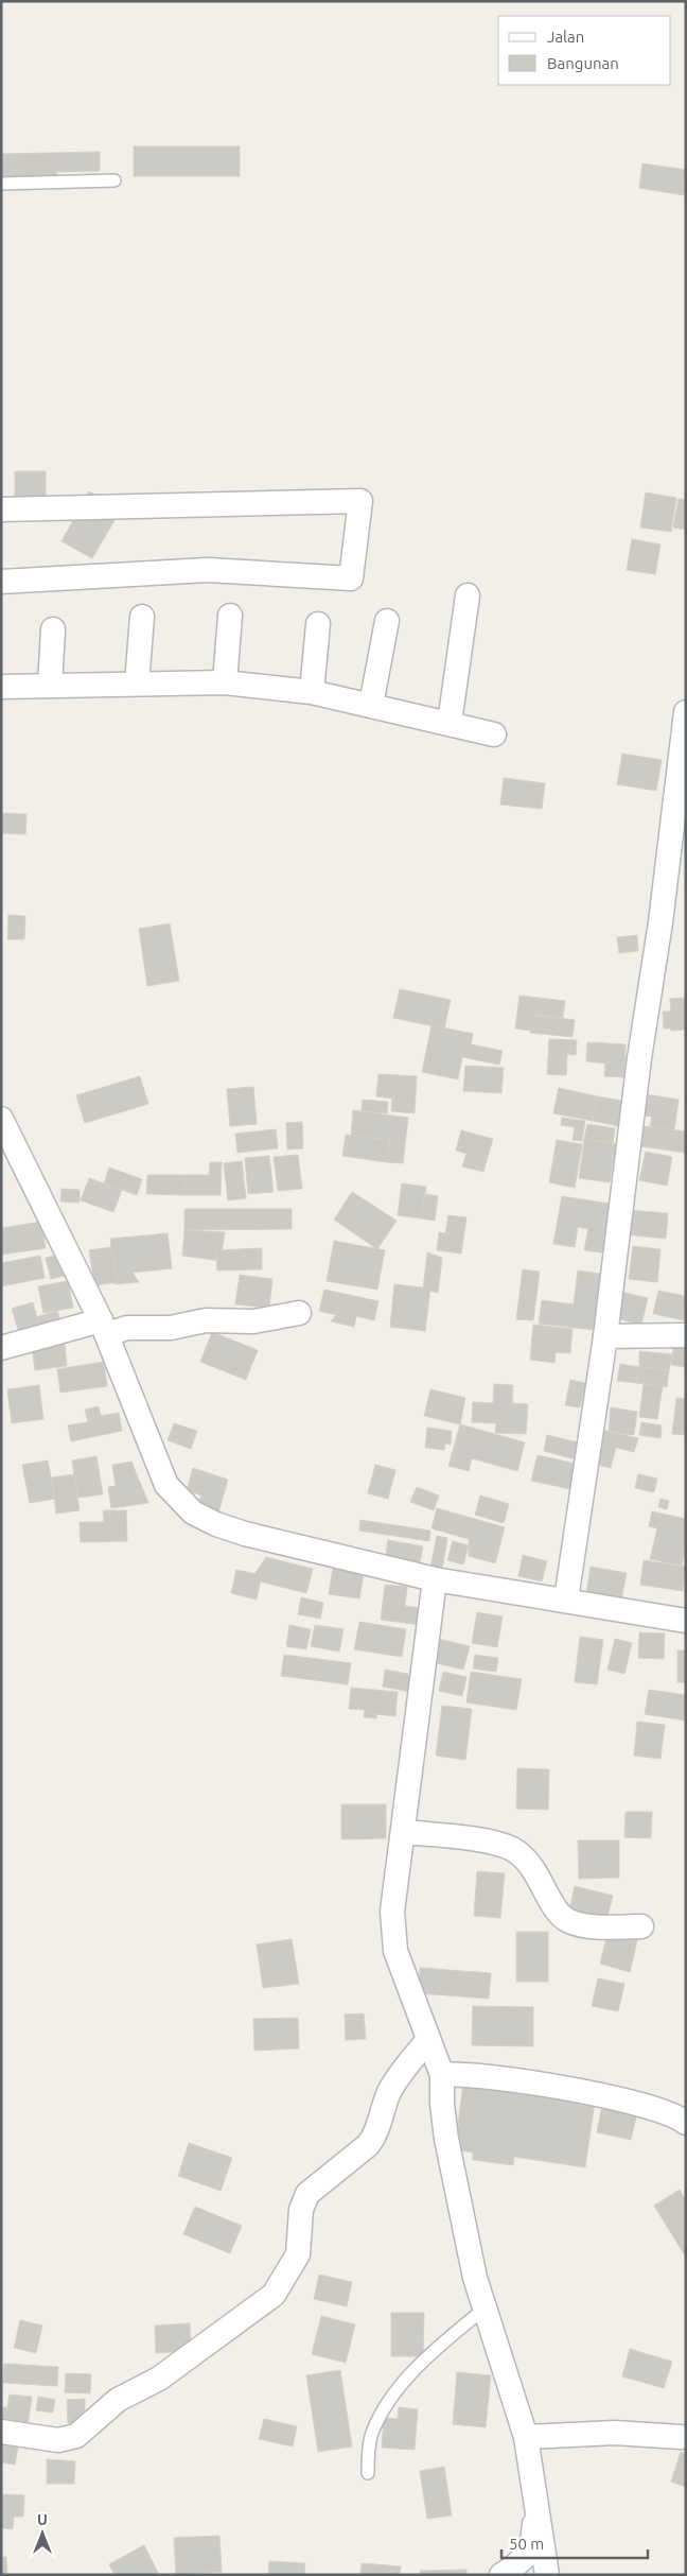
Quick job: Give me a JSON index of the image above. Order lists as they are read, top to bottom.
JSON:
{
  "legend": ["Jalan", "Bangunan"],
  "scale_bar": "50 m",
  "north": "top"
}
